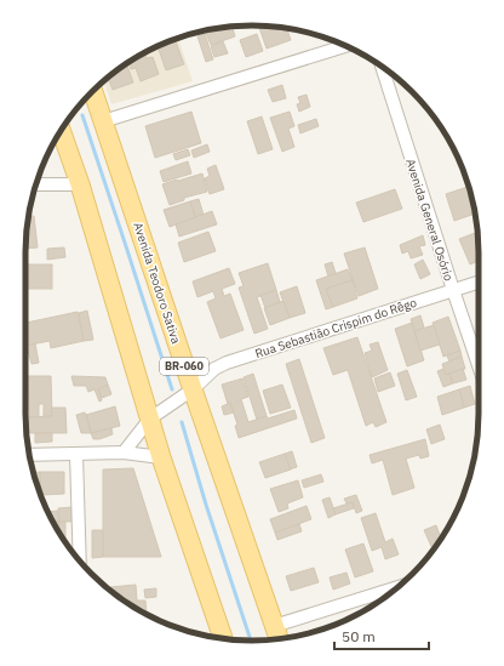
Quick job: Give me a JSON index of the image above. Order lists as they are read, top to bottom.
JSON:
{
  "streets": {
    "main road": ["Avenida Teodoro Sativa", "BR-060"],
    "street": ["Avenida General Osório", "Rua Sebastião Crispim do Rêgo"]
  },
  "crossings": [
    ["Avenida General Osório", "Rua Sebastião Crispim do Rêgo"],
    ["Avenida Teodoro Sativa", "Rua Sebastião Crispim do Rêgo"]
  ],
  "scale_bar": "50 m"
}
